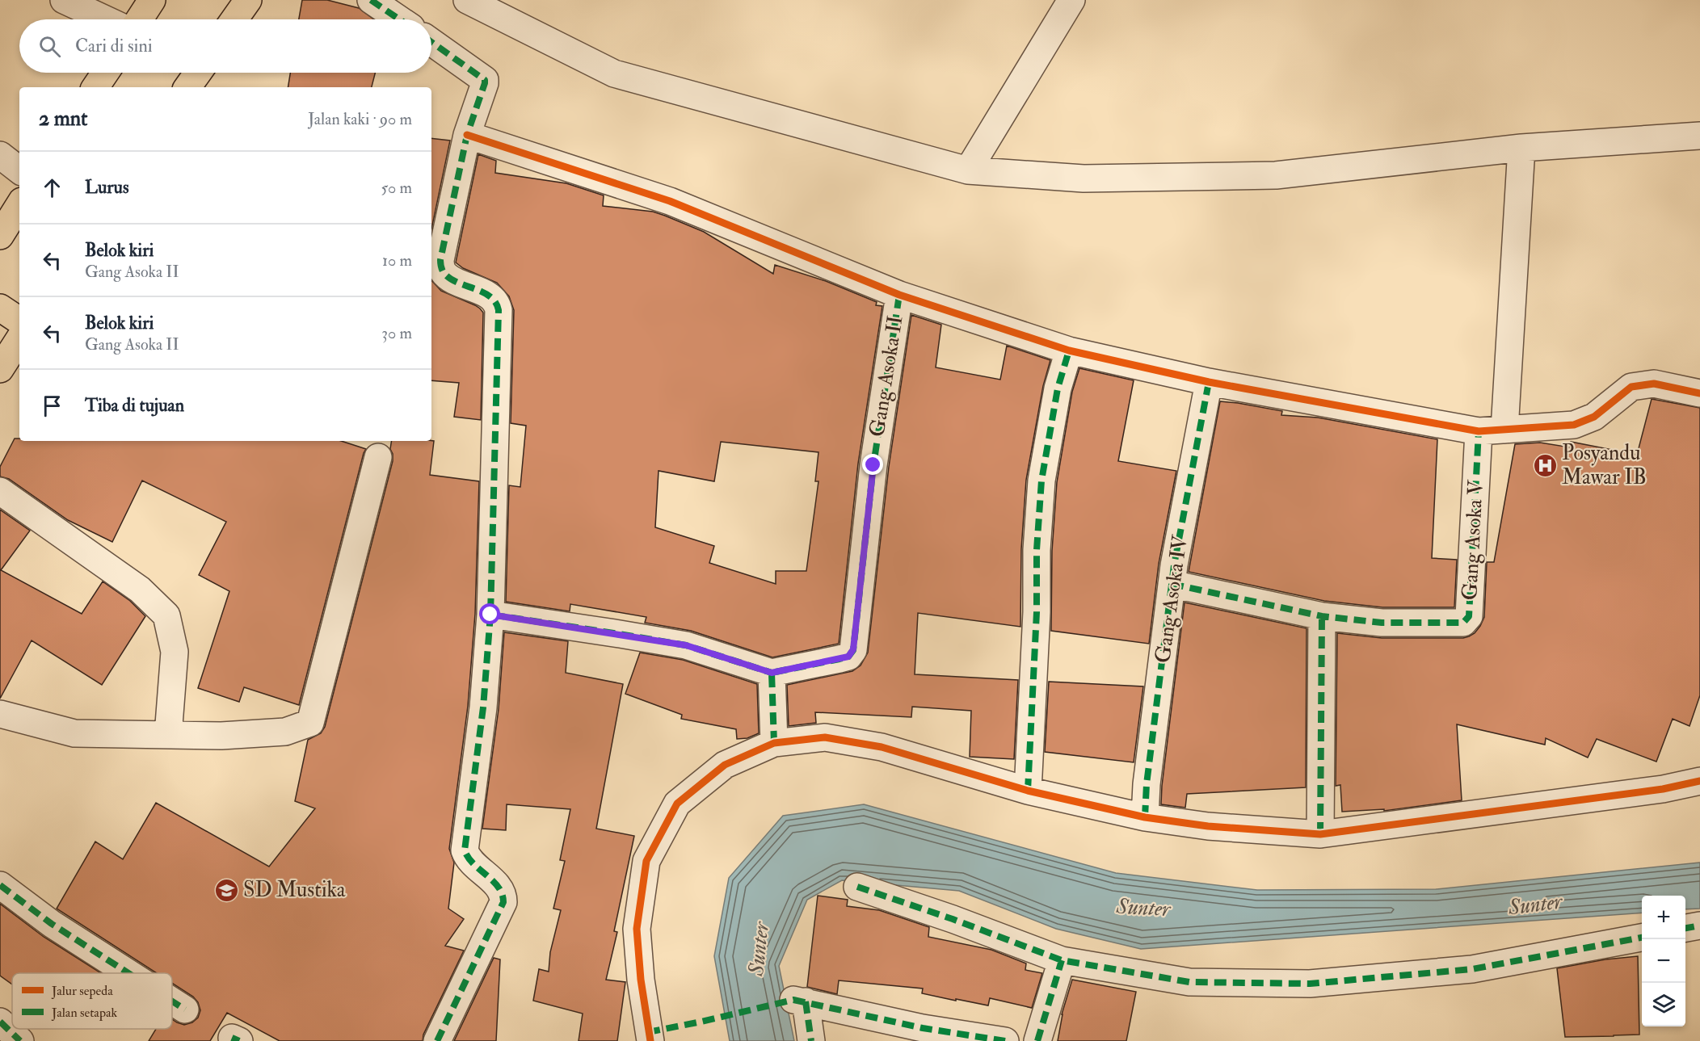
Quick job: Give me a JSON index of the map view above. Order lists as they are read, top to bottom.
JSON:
{
  "streets": {
    "street": ["Gang Asoka II", "Gang Asoka V", "Gang Asoka IV"]
  },
  "crossings": [
    ["Gang Asoka V", "Gang Asoka IV"]
  ],
  "water": ["Sunter"],
  "places": {
    "hospital": ["Posyandu Mawar IB"],
    "school or university": ["SD Mustika"]
  },
  "legend": ["Jalur sepeda", "Jalan setapak"],
  "page": {
    "search": "Cari di sini",
    "heading": ["2 mnt", "Jalan kaki · 90 m"],
    "list": [
      ["Lurus", "50 m"],
      ["Belok kiri", "Gang Asoka II", "10 m"],
      ["Belok kiri", "Gang Asoka II", "30 m"],
      "Tiba di tujuan"
    ],
    "map_buttons": ["+", "−"]
  }
}
